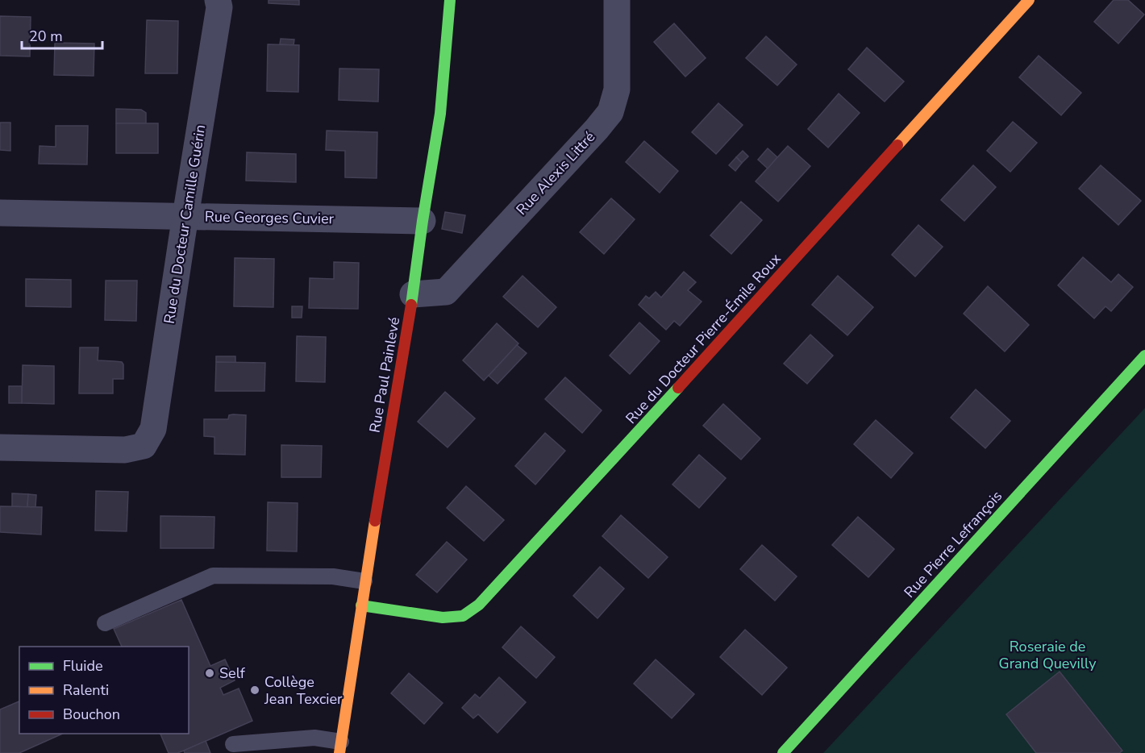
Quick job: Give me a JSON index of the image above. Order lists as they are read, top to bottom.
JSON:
{
  "streets": {
    "street": [
      "Rue Alexis Littré",
      "Rue Georges Cuvier",
      "Rue du Docteur Camille Guérin",
      "Rue du Docteur Pierre-Émile Roux",
      "Rue Paul Painlevé",
      "Rue Pierre Lefrançois"
    ]
  },
  "crossings": [
    ["Rue Alexis Littré", "Rue Paul Painlevé"],
    ["Rue Georges Cuvier", "Rue du Docteur Camille Guérin"],
    ["Rue Georges Cuvier", "Rue Paul Painlevé"],
    ["Rue du Docteur Pierre-Émile Roux", "Rue Paul Painlevé"]
  ],
  "parks": ["Roseraie de Grand Quevilly"],
  "places": ["Self", "Collège Jean Texcier"],
  "legend": ["Fluide", "Ralenti", "Bouchon"],
  "scale_bar": "20 m"
}
